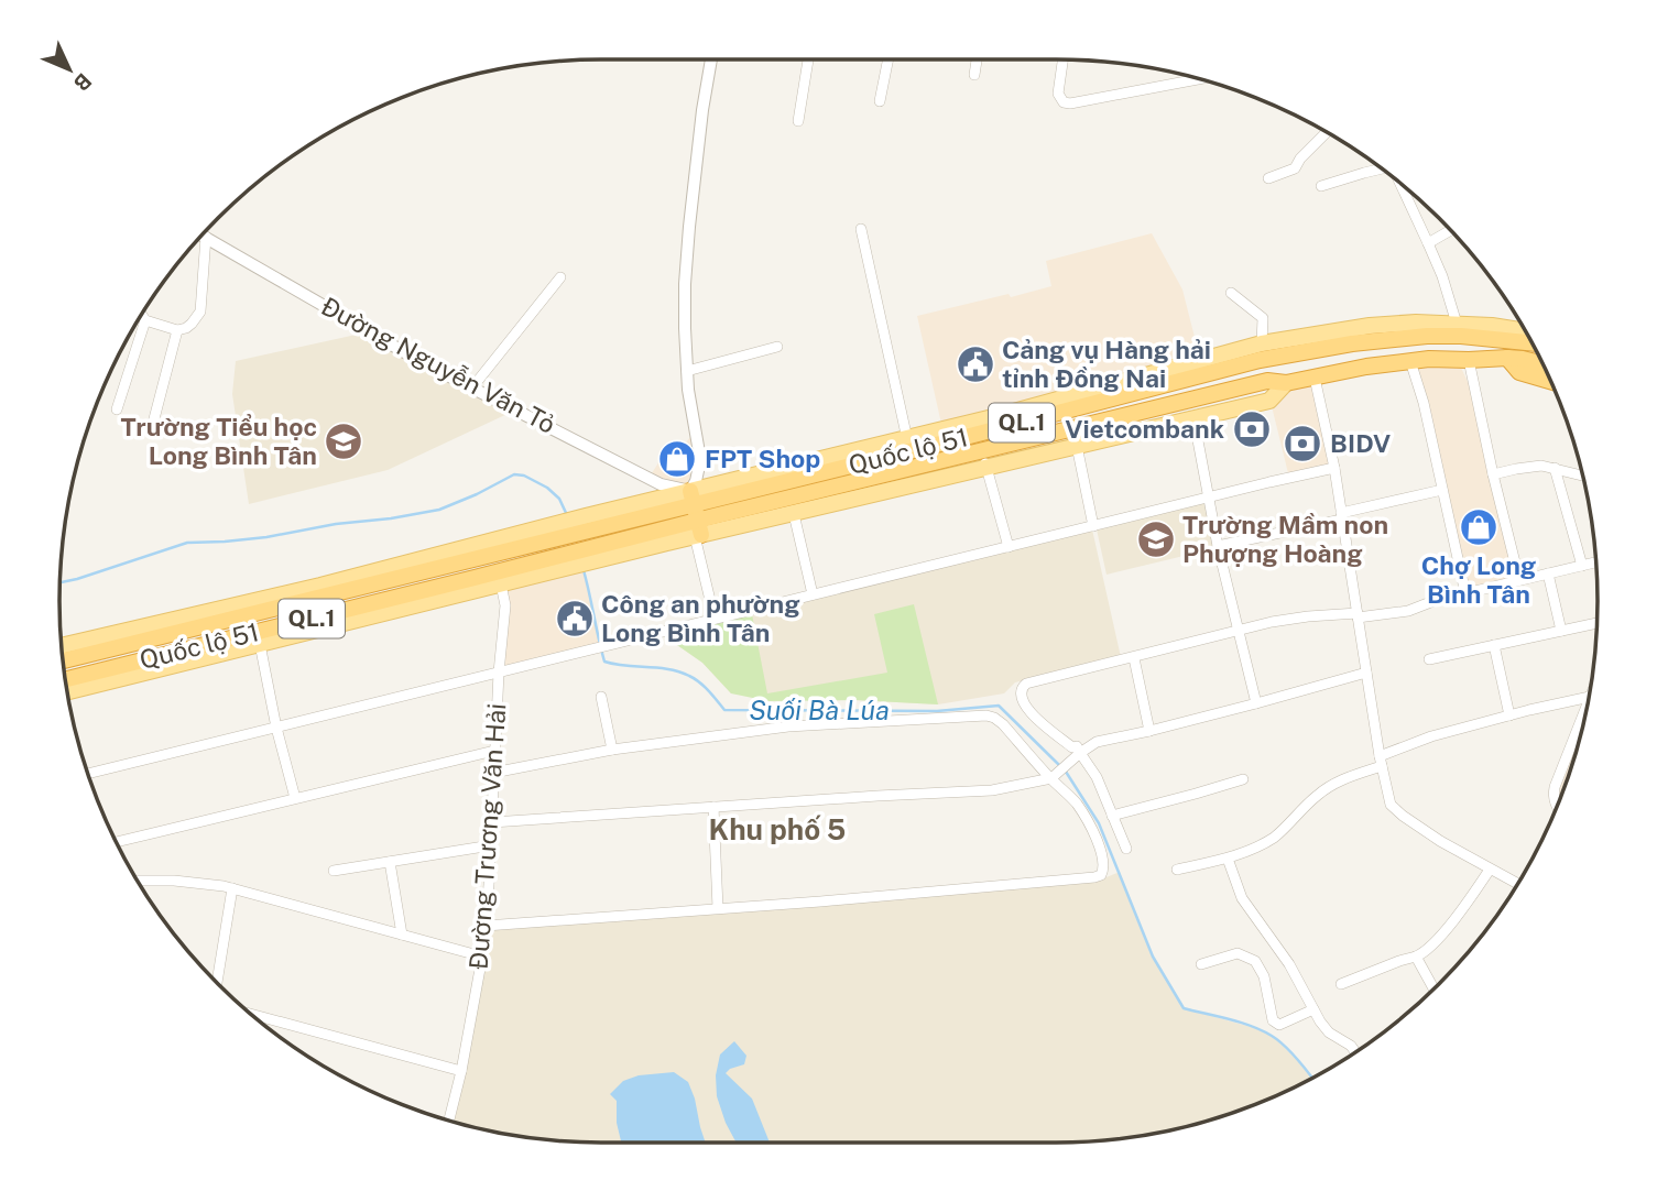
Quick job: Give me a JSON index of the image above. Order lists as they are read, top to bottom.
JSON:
{
  "streets": {
    "highway": ["QL.1", "Quốc lộ 51"],
    "street": ["Đường Nguyễn Văn Tỏ", "Đường Trương Văn Hải"]
  },
  "crossings": [
    ["Đường Nguyễn Văn Tỏ", "Quốc lộ 51"],
    ["QL.1", "Quốc lộ 51"],
    ["Quốc lộ 51", "Đường Trương Văn Hải"]
  ],
  "districts": ["Khu phố 5"],
  "water": ["Suối Bà Lúa"],
  "places": {
    "public building": ["Cảng vụ Hàng hải tỉnh Đồng Nai", "Công an phường Long Bình Tân"],
    "bank": ["Vietcombank", "BIDV"],
    "school or university": ["Trường Tiểu học Long Bình Tân", "Trường Mầm non Phượng Hoàng"],
    "shop": ["FPT Shop", "Chợ Long Bình Tân"]
  },
  "north": "bottom right"
}
